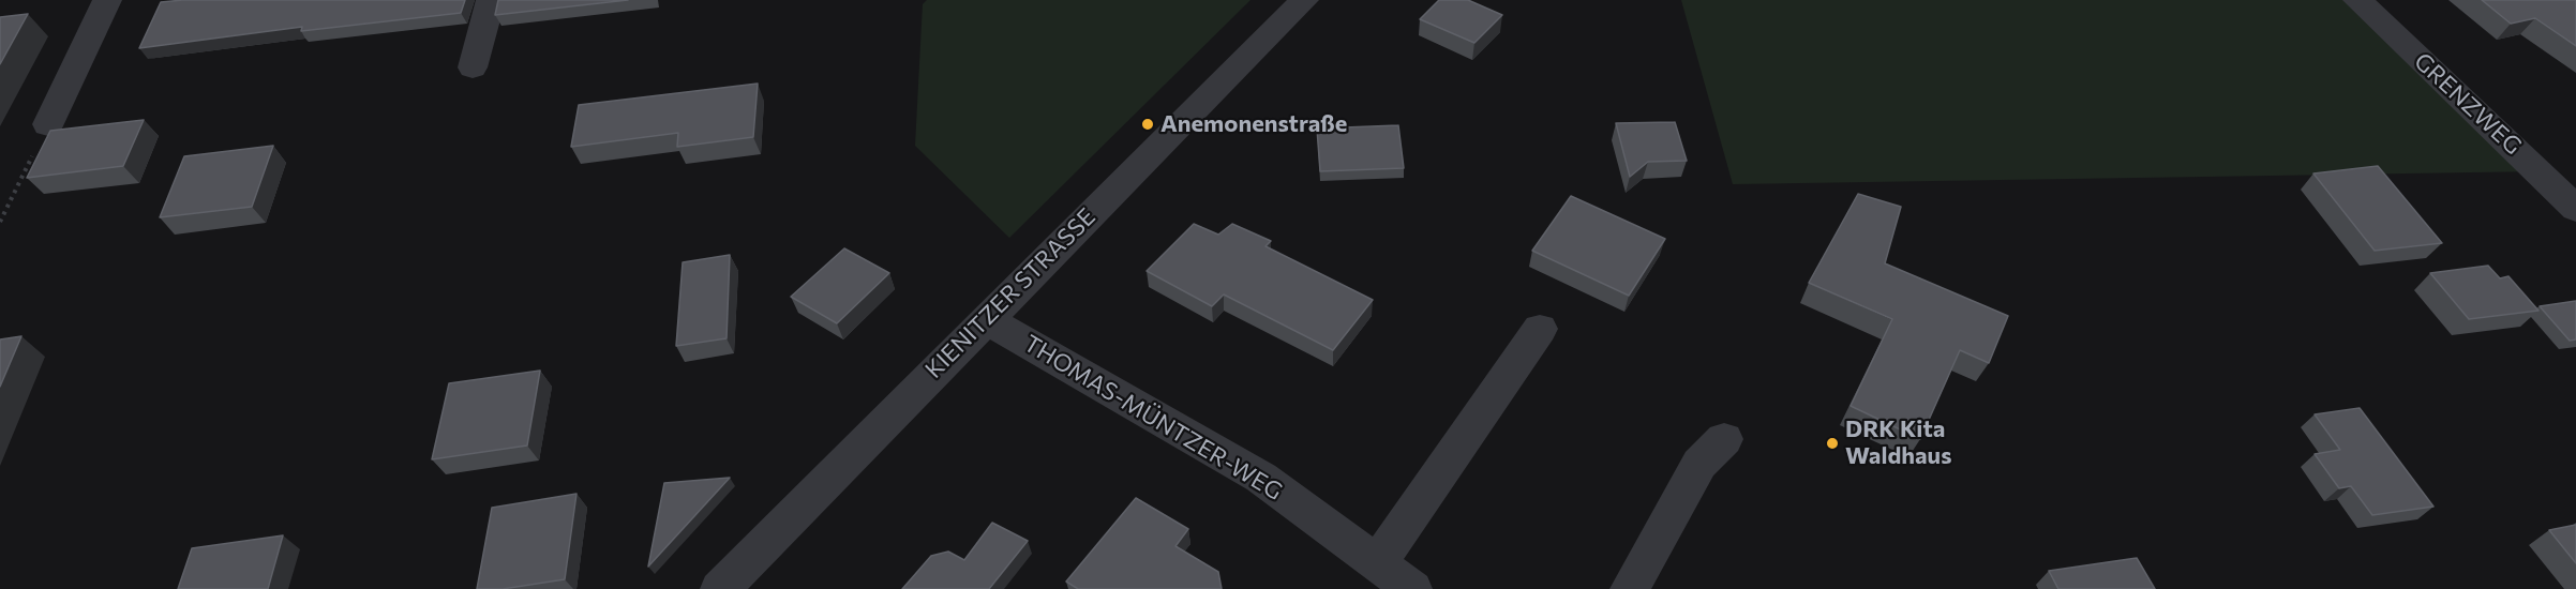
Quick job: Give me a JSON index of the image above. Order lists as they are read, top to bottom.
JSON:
{
  "streets": {
    "street": ["GRENZWEG", "KIENITZER STRASSE", "THOMAS-MÜNTZER-WEG"]
  },
  "crossings": [
    ["KIENITZER STRASSE", "THOMAS-MÜNTZER-WEG"]
  ],
  "places": ["Anemonenstraße", "DRK Kita Waldhaus"]
}
